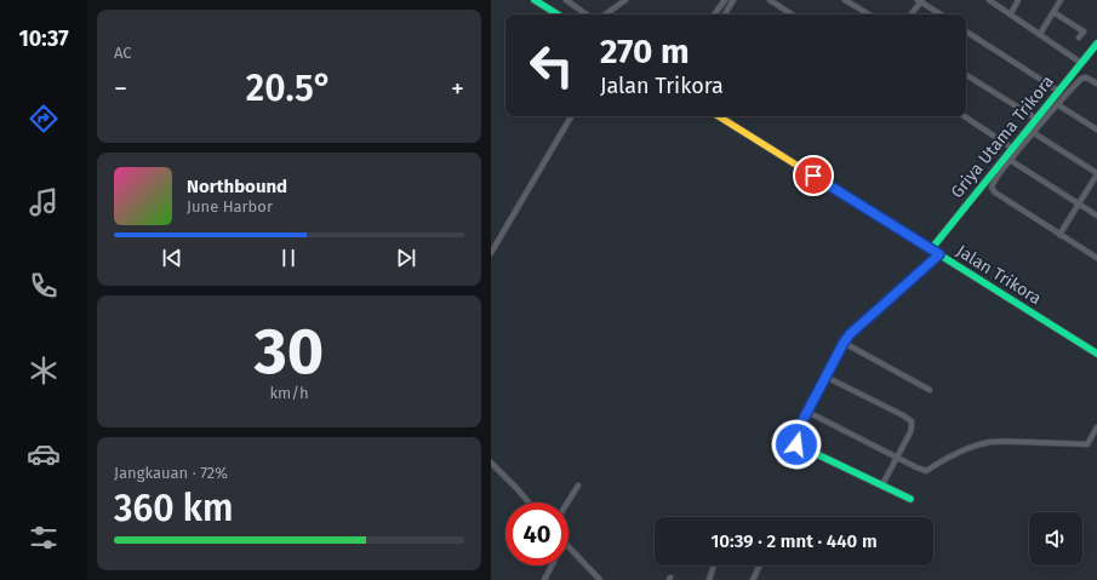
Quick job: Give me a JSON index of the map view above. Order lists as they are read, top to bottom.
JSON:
{
  "streets": {
    "street": ["Griya Utama Trikora", "Jalan Trikora"]
  },
  "crossings": [
    ["Griya Utama Trikora", "Jalan Trikora"]
  ],
  "page": {
    "tabs": "10:37",
    "tile": [
      "AC",
      ["30", "km/h"],
      ["Jangkauan · 72%", "360 km"]
    ],
    "turn": ["270 m", "Jalan Trikora"],
    "heat": ["−", "20.5°", "+"],
    "song": ["Northbound", "June Harbor"],
    "limit": "40",
    "trip": "10:39 · 2 mnt · 440 m"
  }
}
